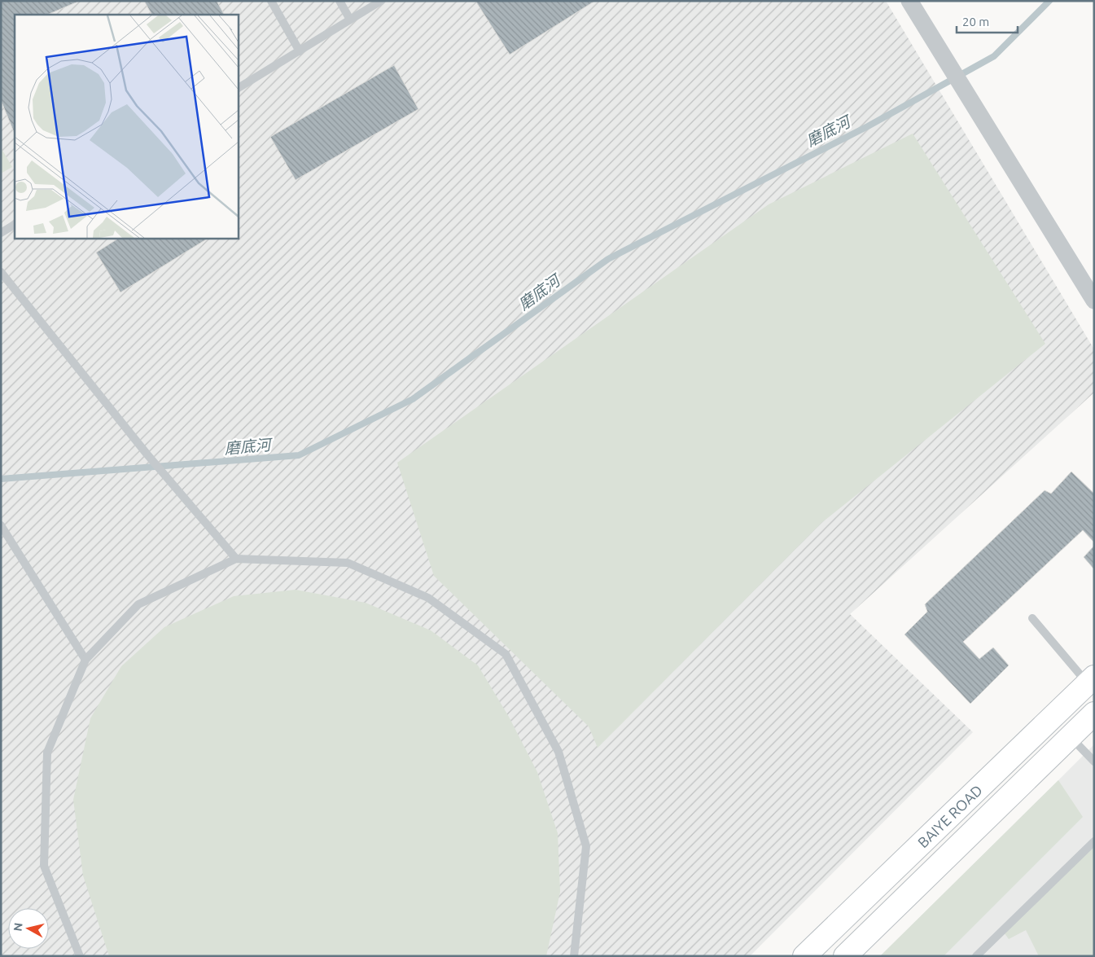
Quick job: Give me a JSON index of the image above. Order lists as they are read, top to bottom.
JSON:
{
  "streets": {
    "street": ["BAIYE ROAD"]
  },
  "water": ["磨底河"],
  "scale_bar": "20 m",
  "north": "left"
}
